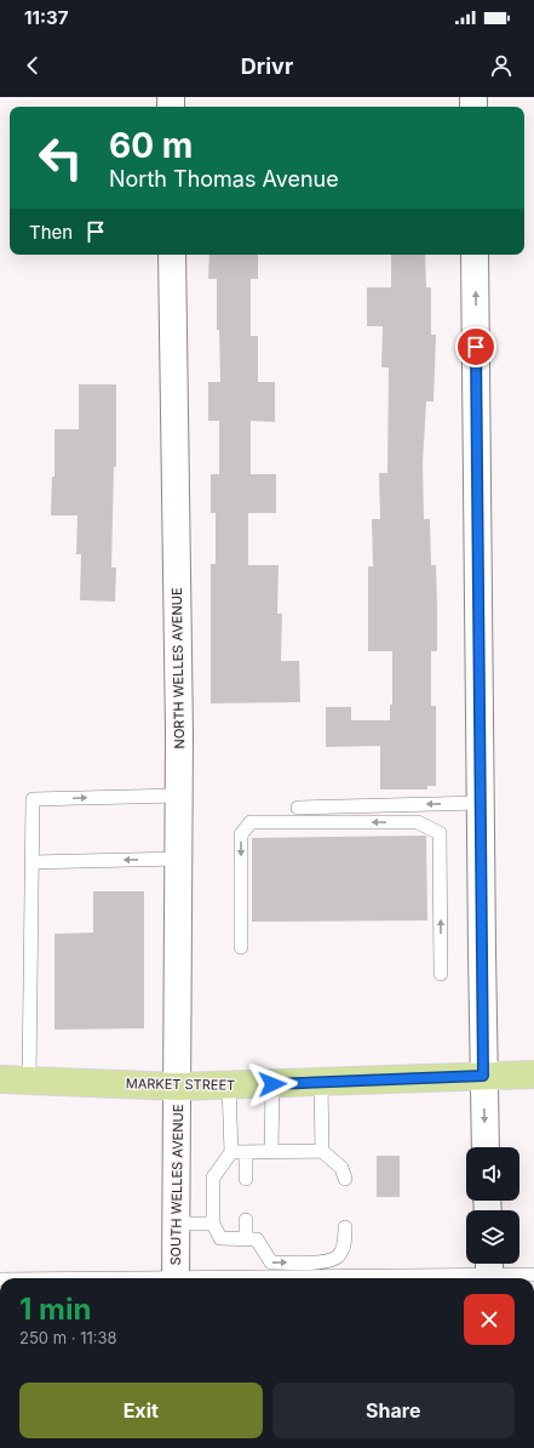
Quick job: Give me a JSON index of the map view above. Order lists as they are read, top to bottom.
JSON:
{
  "streets": {
    "main road": ["MARKET STREET"],
    "street": ["NORTH WELLES AVENUE", "SOUTH WELLES AVENUE"]
  },
  "crossings": [
    ["NORTH WELLES AVENUE", "MARKET STREET"],
    ["NORTH WELLES AVENUE", "SOUTH WELLES AVENUE"],
    ["MARKET STREET", "SOUTH WELLES AVENUE"]
  ],
  "page": {
    "status": "11:37",
    "header": "Drivr",
    "turn": ["60 m", "North Thomas Avenue"],
    "then": "Then",
    "heading": ["1 min", "250 m · 11:38"],
    "buttons": ["Exit", "Share"]
  }
}
